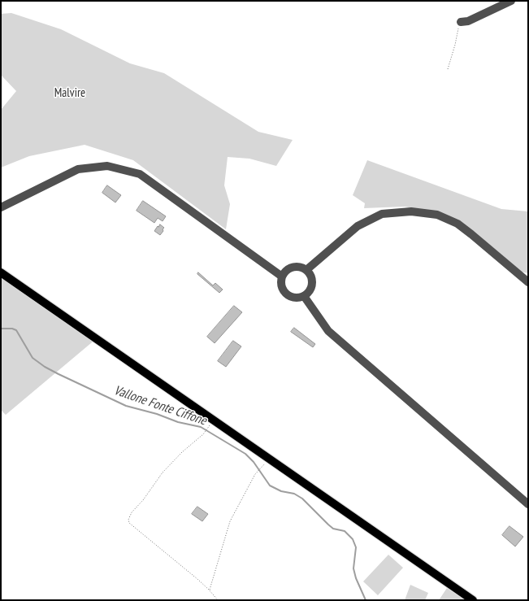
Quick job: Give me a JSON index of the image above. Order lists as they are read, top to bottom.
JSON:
{
  "water": ["Vallone Fonte Ciffone"],
  "parks": ["Malvire"]
}
